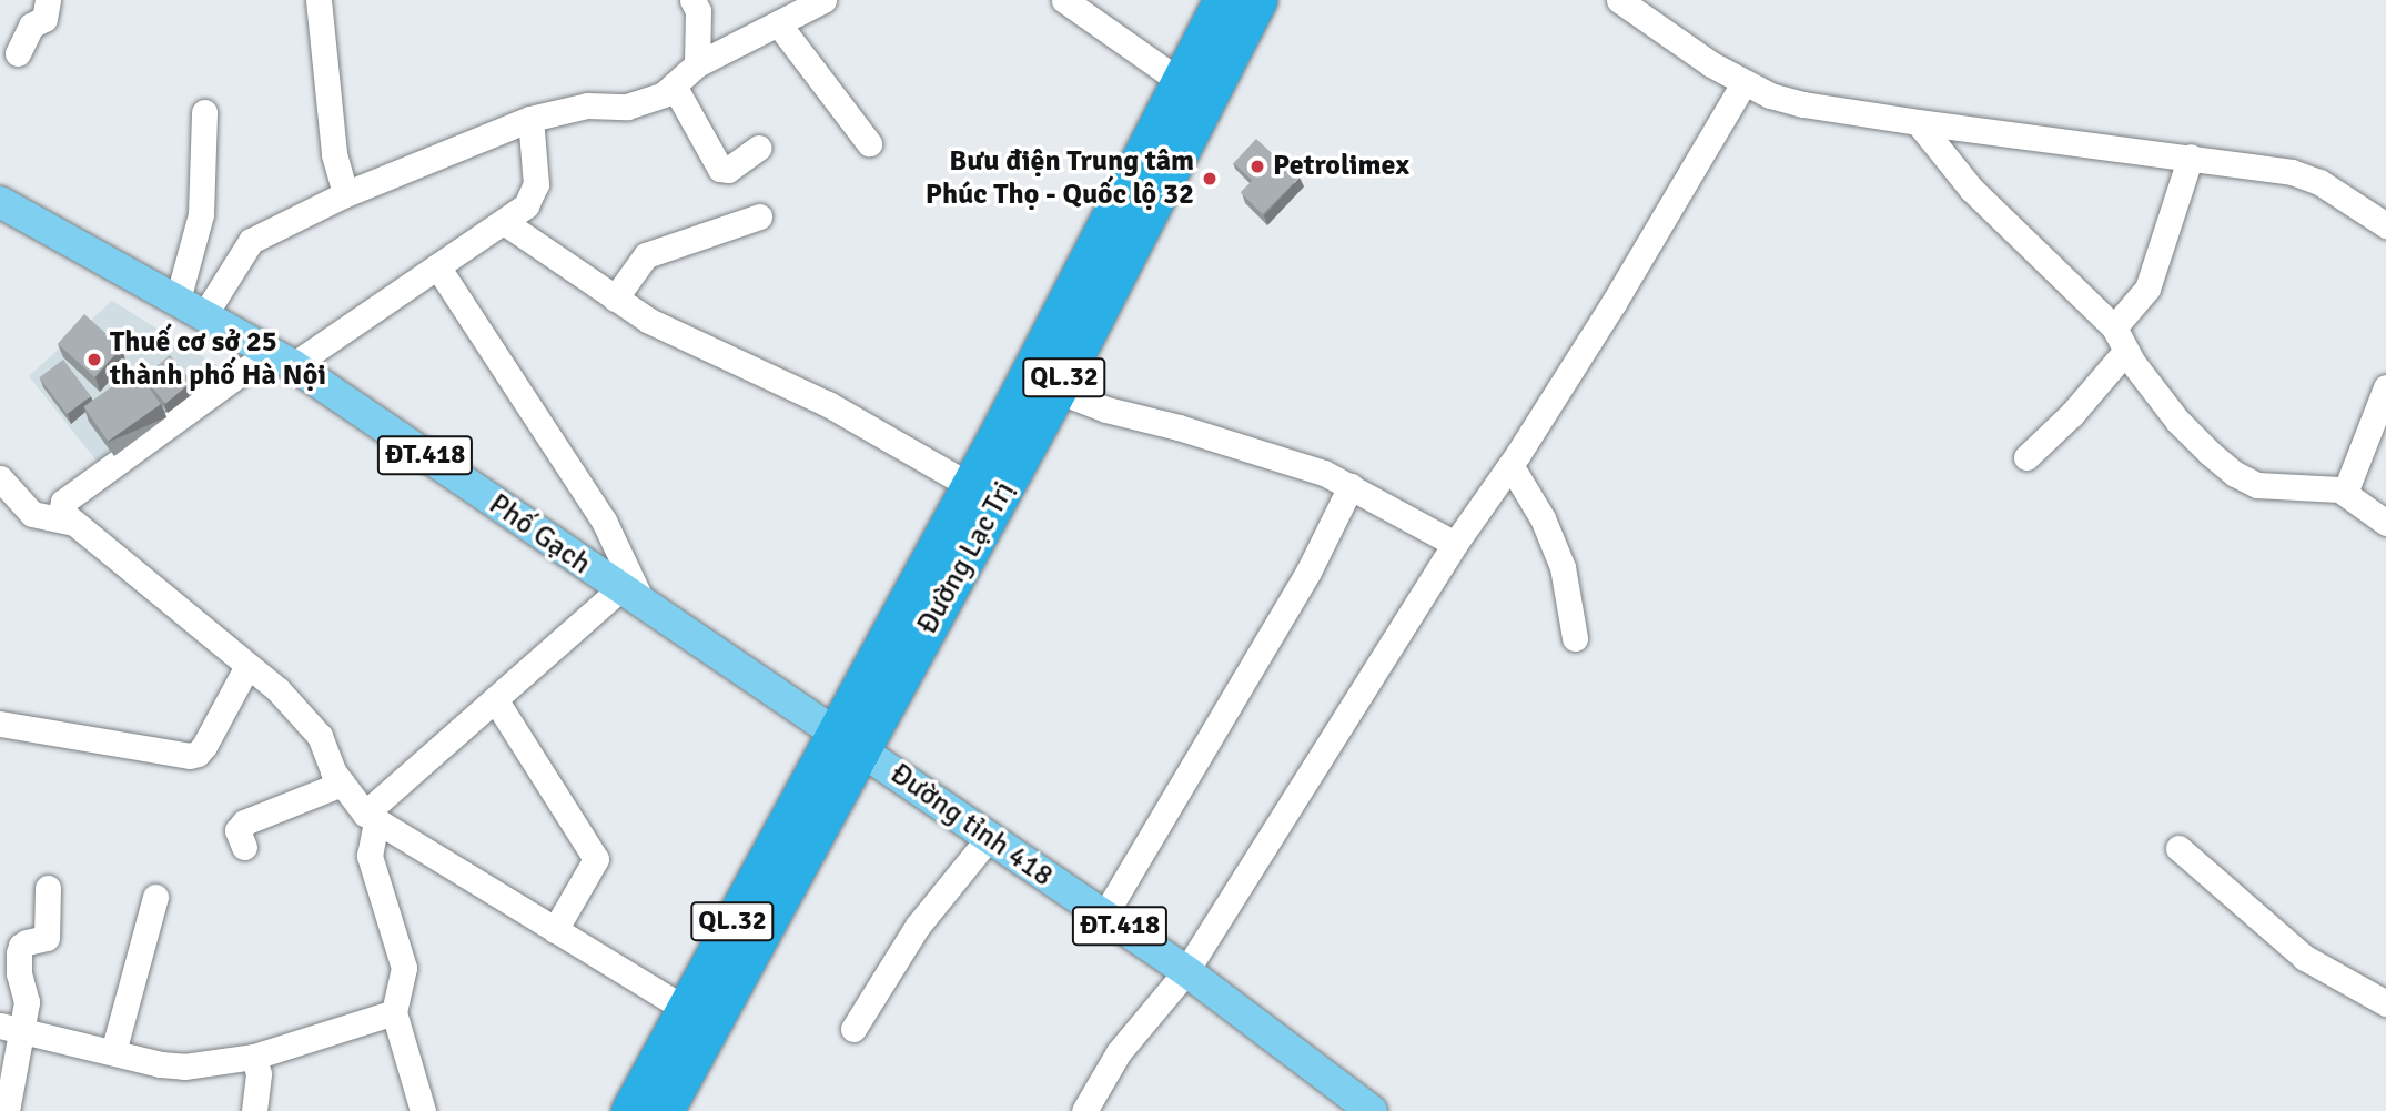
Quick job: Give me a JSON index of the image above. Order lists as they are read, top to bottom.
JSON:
{
  "streets": {
    "highway": ["QL.32", "Đường Lạc Trị"],
    "main road": ["ĐT.418", "Phố Gạch", "Đường tỉnh 418"]
  },
  "crossings": [
    ["Phố Gạch", "Đường Lạc Trị"],
    ["Phố Gạch", "Đường tỉnh 418"],
    ["Đường Lạc Trị", "Đường tỉnh 418"]
  ],
  "places": ["Petrolimex", "Bưu điện Trung tâm Phúc Thọ - Quốc lộ 32", "Thuế cơ sở 25 thành phố Hà Nội"]
}
